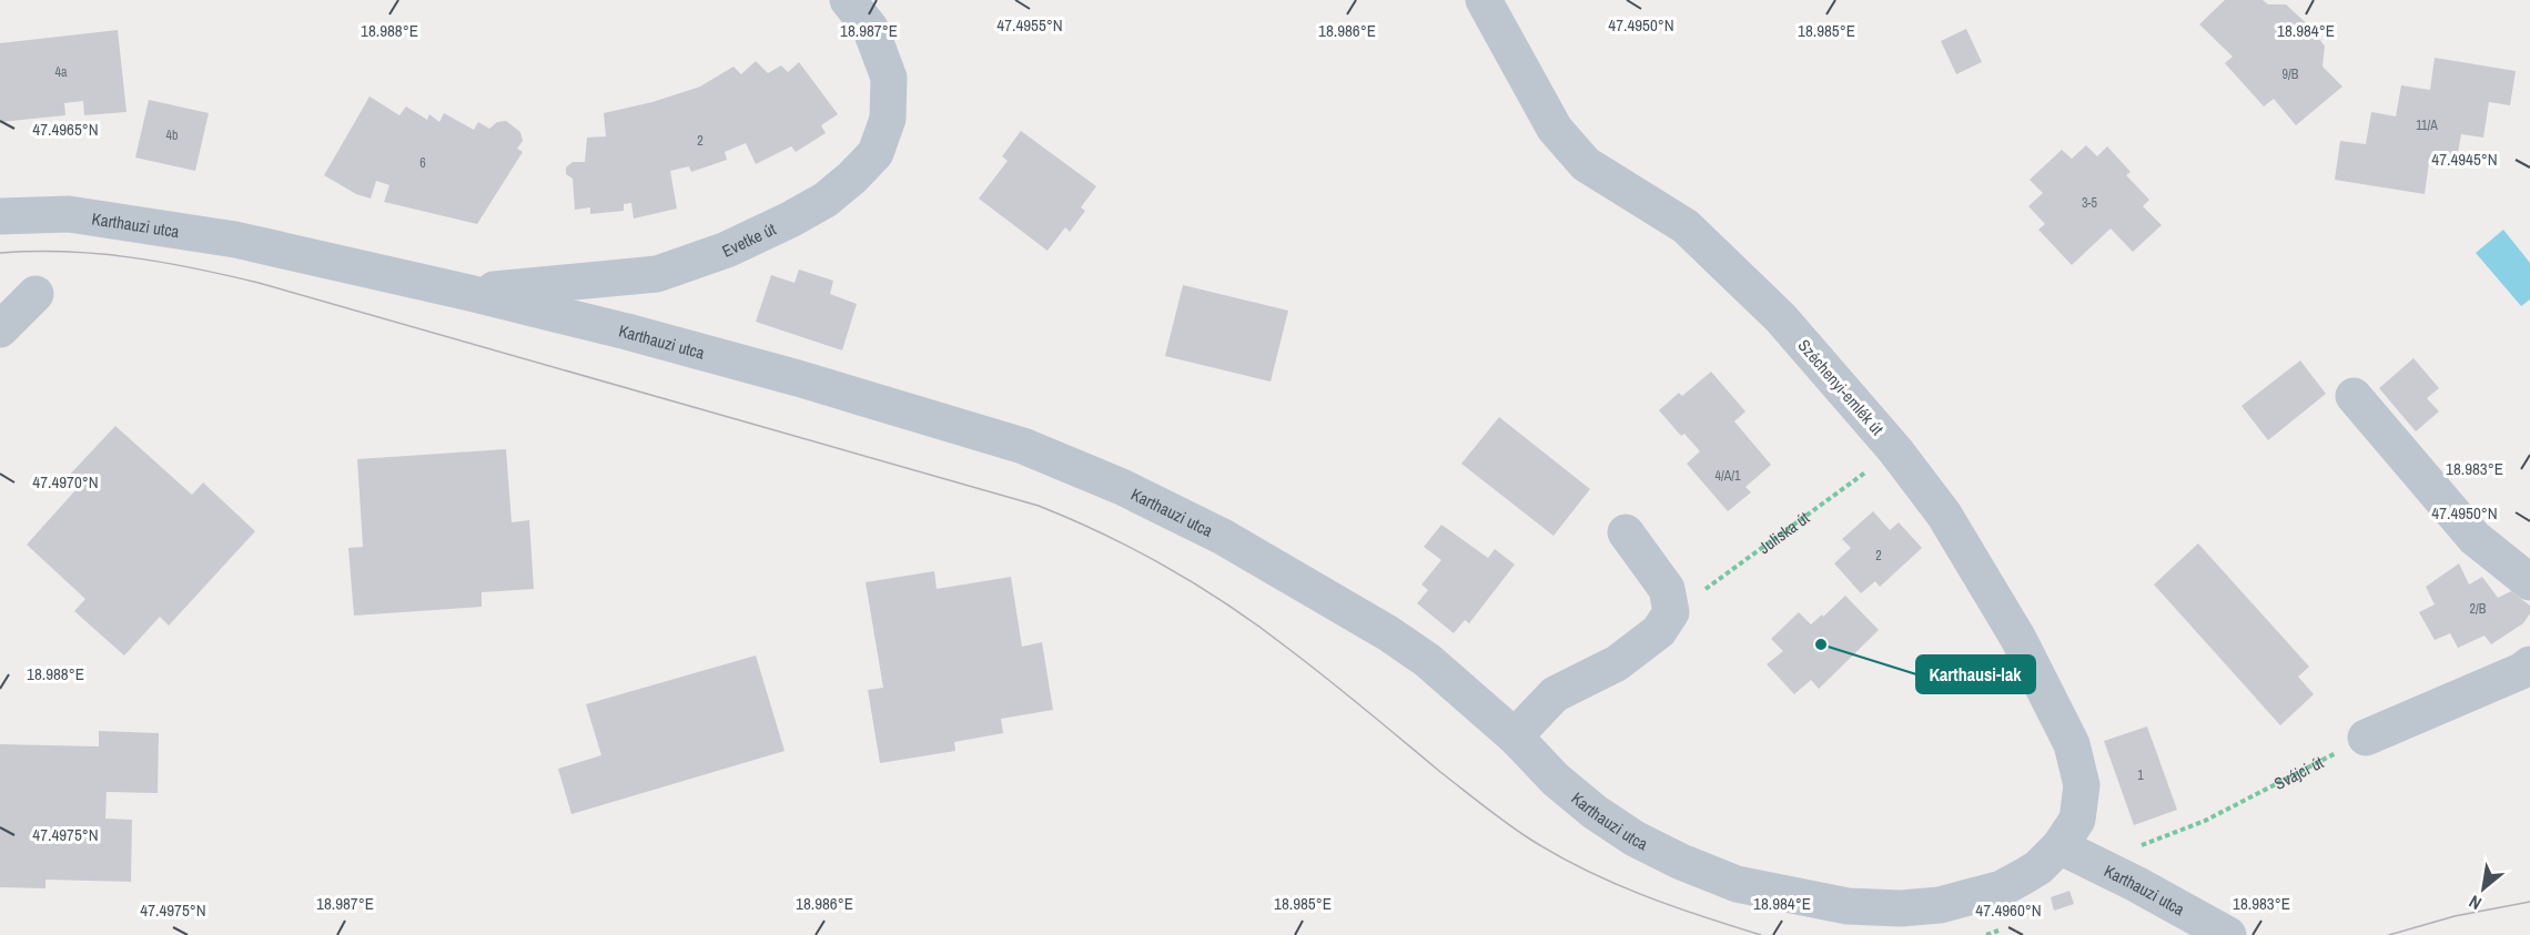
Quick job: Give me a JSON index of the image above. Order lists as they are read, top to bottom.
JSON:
{
  "streets": {
    "street": ["Karthauzi utca", "Evetke út", "Széchenyi-emlék út"],
    "path": ["Juliska út", "Svájci út"]
  },
  "crossings": [
    ["Karthauzi utca", "Evetke út"],
    ["Karthauzi utca", "Széchenyi-emlék út"],
    ["Széchenyi-emlék út", "Juliska út"]
  ],
  "places": ["Karthausi-lak"],
  "house_numbers": [
    "4a",
    "9/B",
    "11/A",
    "4b",
    "2",
    "6",
    "3-5",
    "4/A/1",
    "2",
    "2/B",
    "1"
  ],
  "north": "bottom left",
  "coordinates": [
    "47.4955°N",
    "47.4950°N",
    "18.988°E",
    "18.987°E",
    "18.986°E",
    "18.985°E",
    "18.984°E",
    "47.4965°N",
    "47.4945°N",
    "18.983°E",
    "47.4970°N",
    "47.4975°N",
    "47.4960°N"
  ]
}
